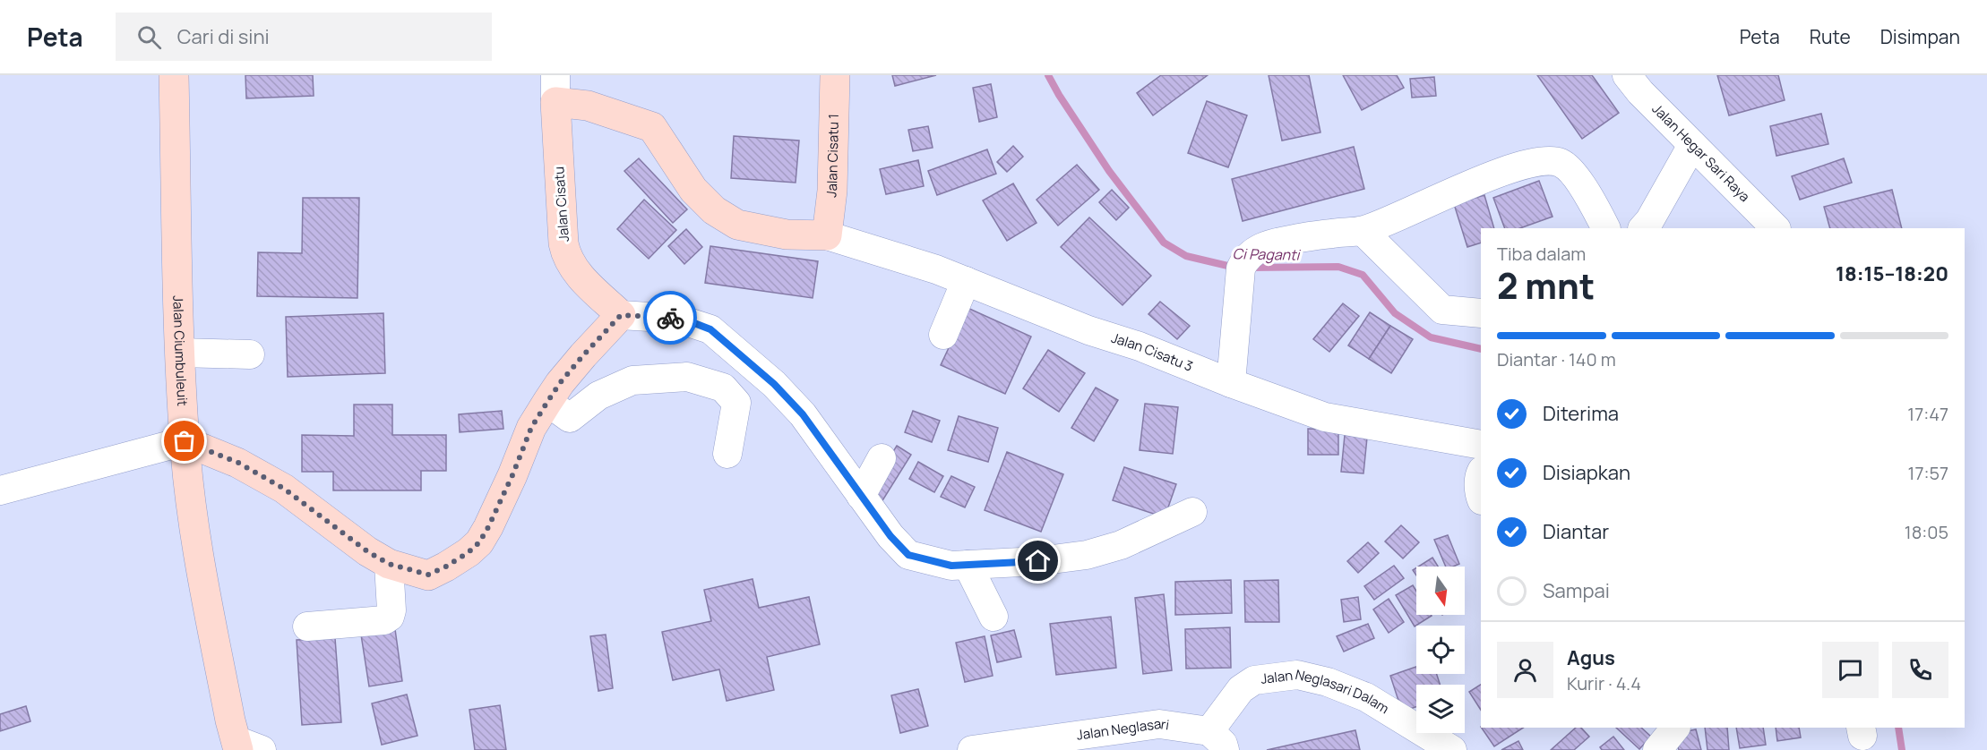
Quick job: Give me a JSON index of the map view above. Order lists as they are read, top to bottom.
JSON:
{
  "streets": {
    "street": [
      "Jalan Hegar Sari Raya",
      "Jalan Cisatu 1",
      "Jalan Cisatu",
      "Jalan Ciumbuleuit",
      "Jalan Cisatu 3",
      "Jalan Neglasari Dalam",
      "Jalan Neglasari"
    ]
  },
  "crossings": [
    ["Jalan Cisatu 1", "Jalan Cisatu"],
    ["Jalan Cisatu 1", "Jalan Cisatu 3"],
    ["Jalan Cisatu", "Jalan Cisatu 3"],
    ["Jalan Neglasari Dalam", "Jalan Neglasari"]
  ],
  "water": ["Ci Paganti"],
  "north": "bottom",
  "page": {
    "header": "Peta",
    "search": "Cari di sini",
    "nav": ["Peta", "Rute", "Disimpan"],
    "heading": ["2 mnt", "Tiba dalam", "18:15–18:20"],
    "panel": ["Agus", "Kurir · 4.4"],
    "bar": "Diantar · 140 m",
    "list": [
      ["Diterima", "17:47"],
      ["Disiapkan", "17:57"],
      ["Diantar", "18:05"],
      "Sampai"
    ]
  }
}
